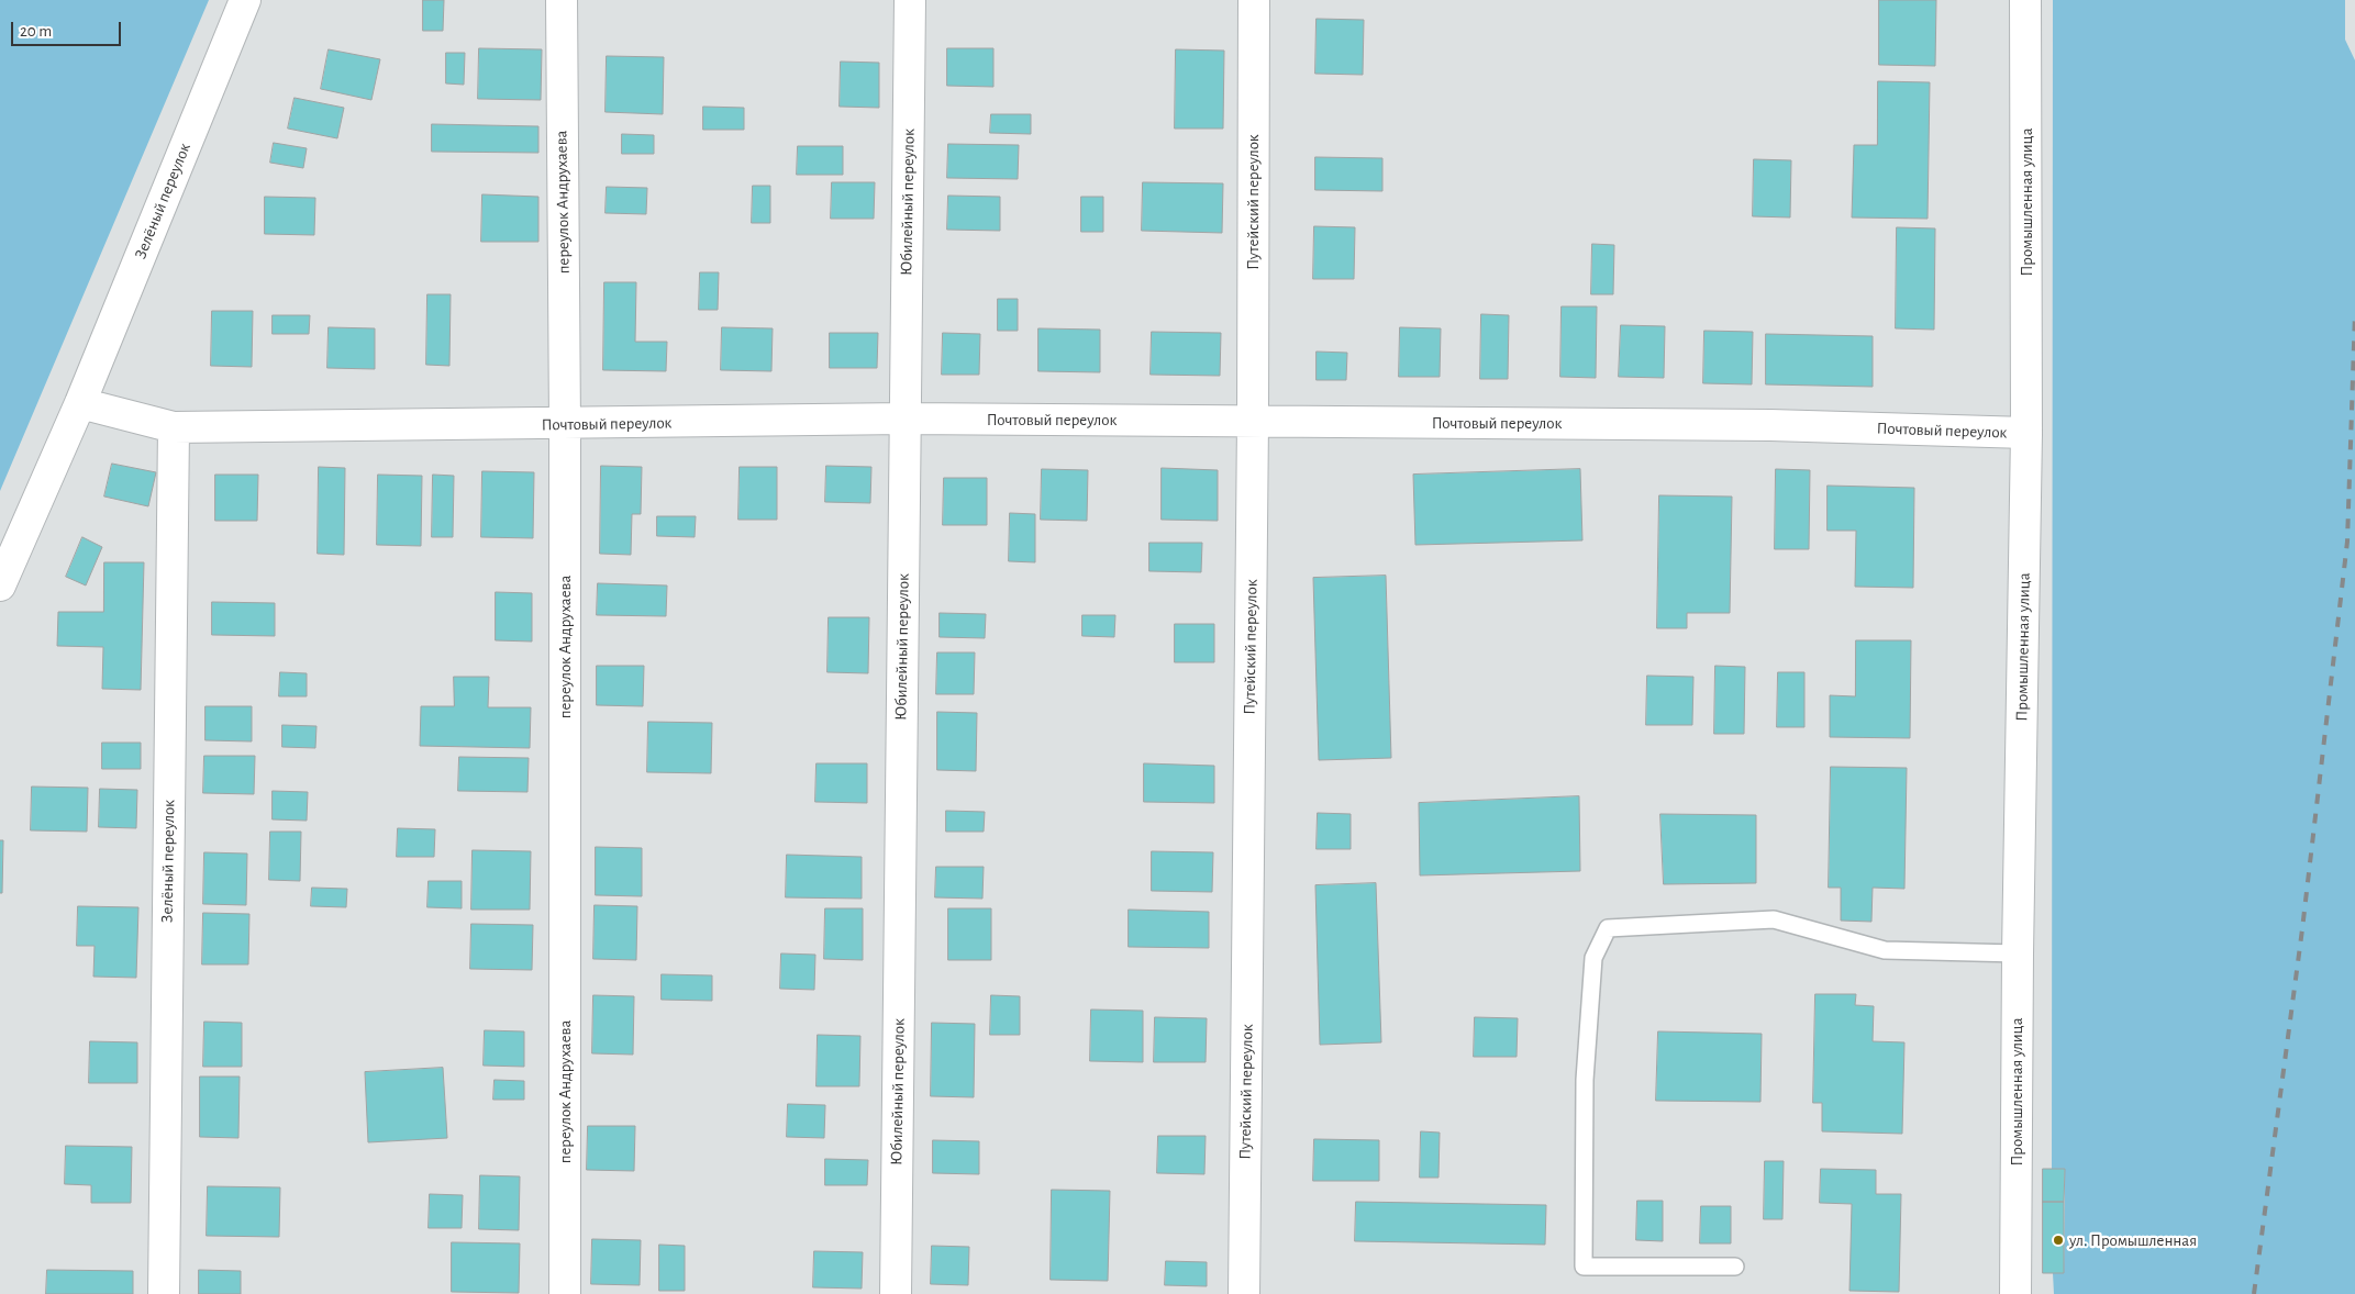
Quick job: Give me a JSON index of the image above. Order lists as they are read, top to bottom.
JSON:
{
  "streets": {
    "street": [
      "Зелёный переулок",
      "переулок Андрухаева",
      "Юбилейный переулок",
      "Путейский переулок",
      "Промышленная улица",
      "Почтовый переулок"
    ]
  },
  "crossings": [
    ["Зелёный переулок", "Почтовый переулок"],
    ["переулок Андрухаева", "Почтовый переулок"],
    ["Юбилейный переулок", "Почтовый переулок"],
    ["Путейский переулок", "Почтовый переулок"],
    ["Промышленная улица", "Почтовый переулок"]
  ],
  "places": ["ул. Промышленная"],
  "scale_bar": "20 m"
}
